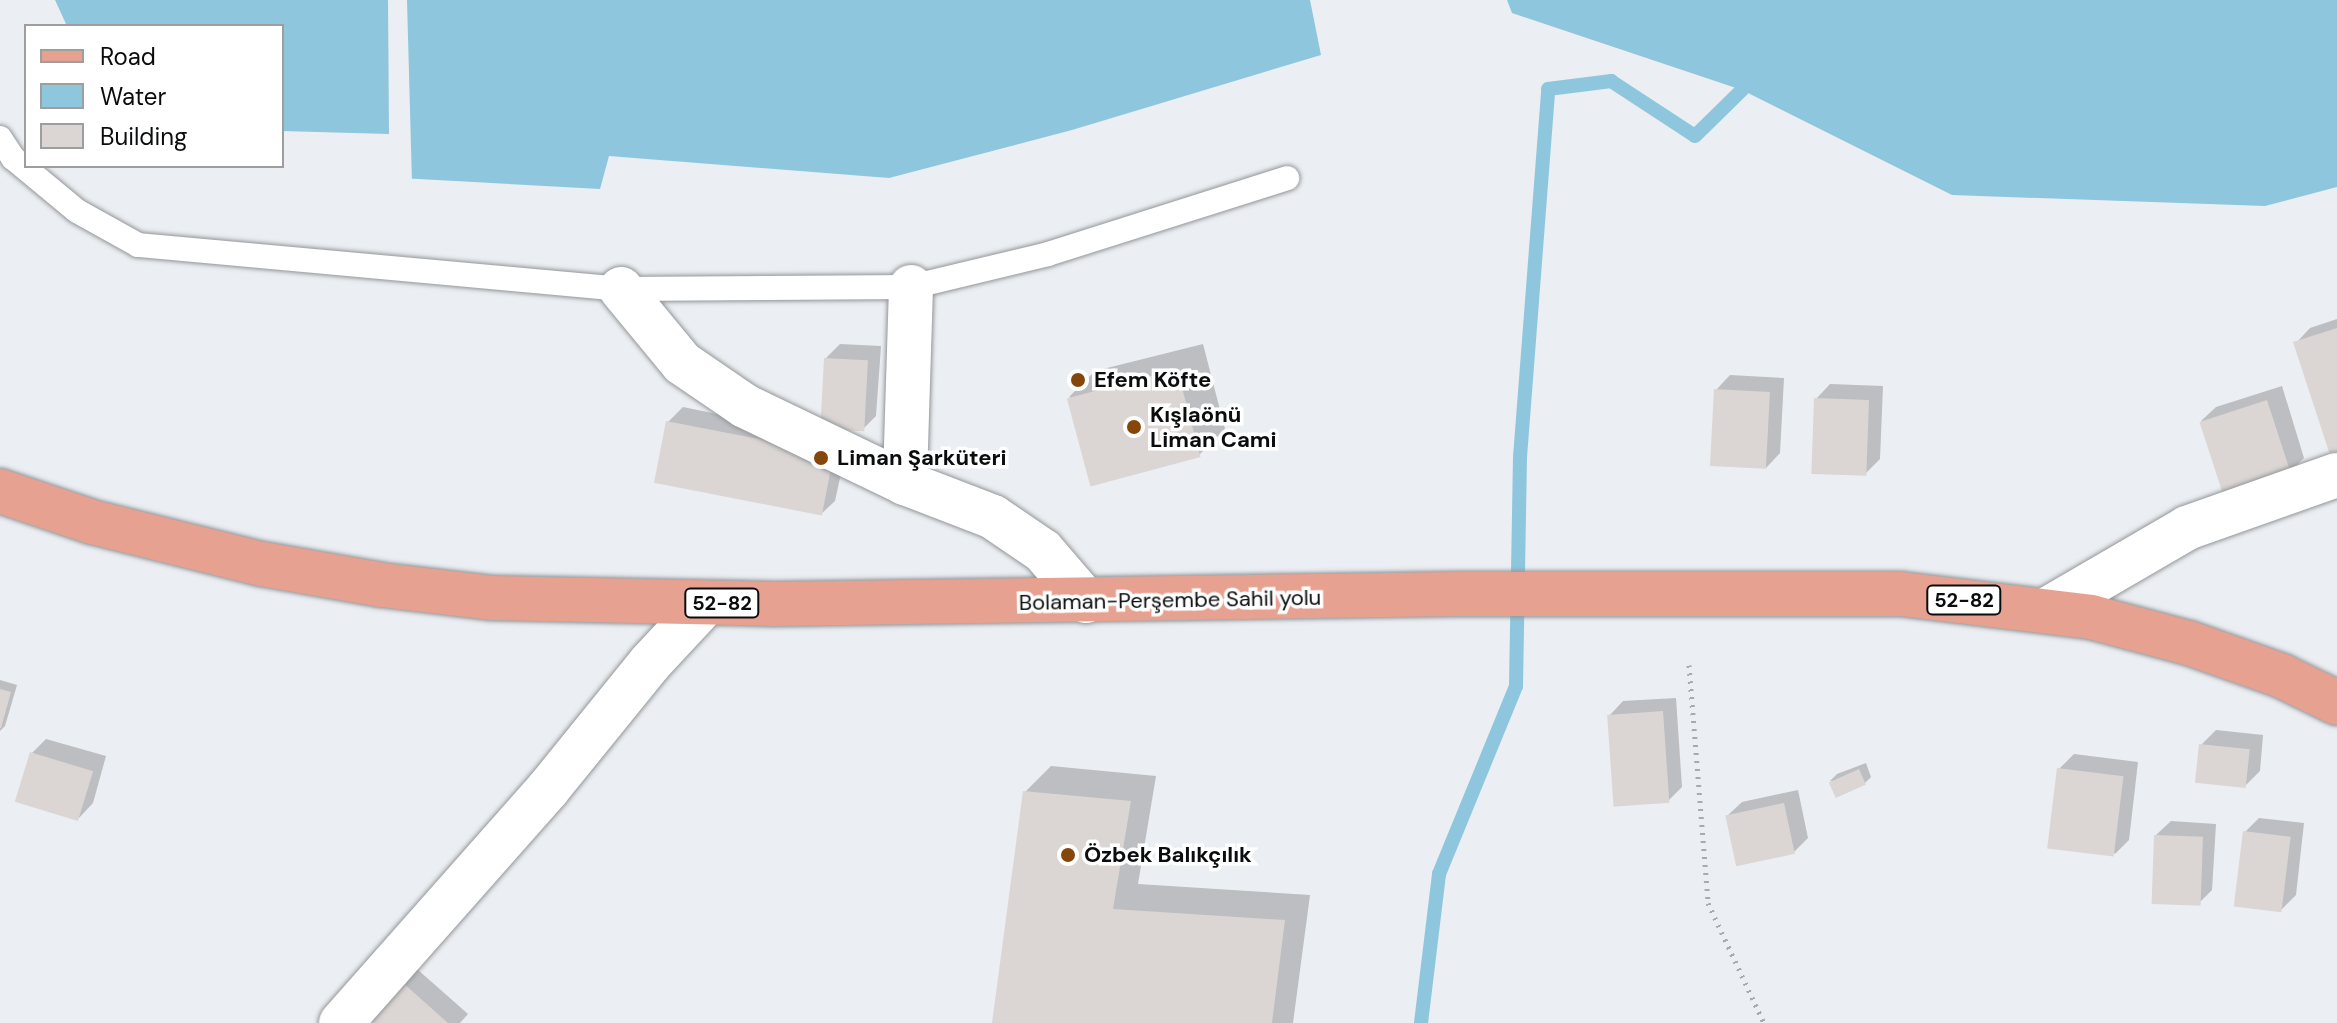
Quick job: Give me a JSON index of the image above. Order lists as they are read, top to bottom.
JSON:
{
  "streets": {
    "main road": ["Bolaman-Perşembe Sahil yolu", "52-82"]
  },
  "places": [
    "Efem Köfte",
    "Kışlaönü Liman Cami",
    "Liman Şarküteri",
    "Özbek Balıkçılık"
  ],
  "legend": ["Road", "Water", "Building"]
}
